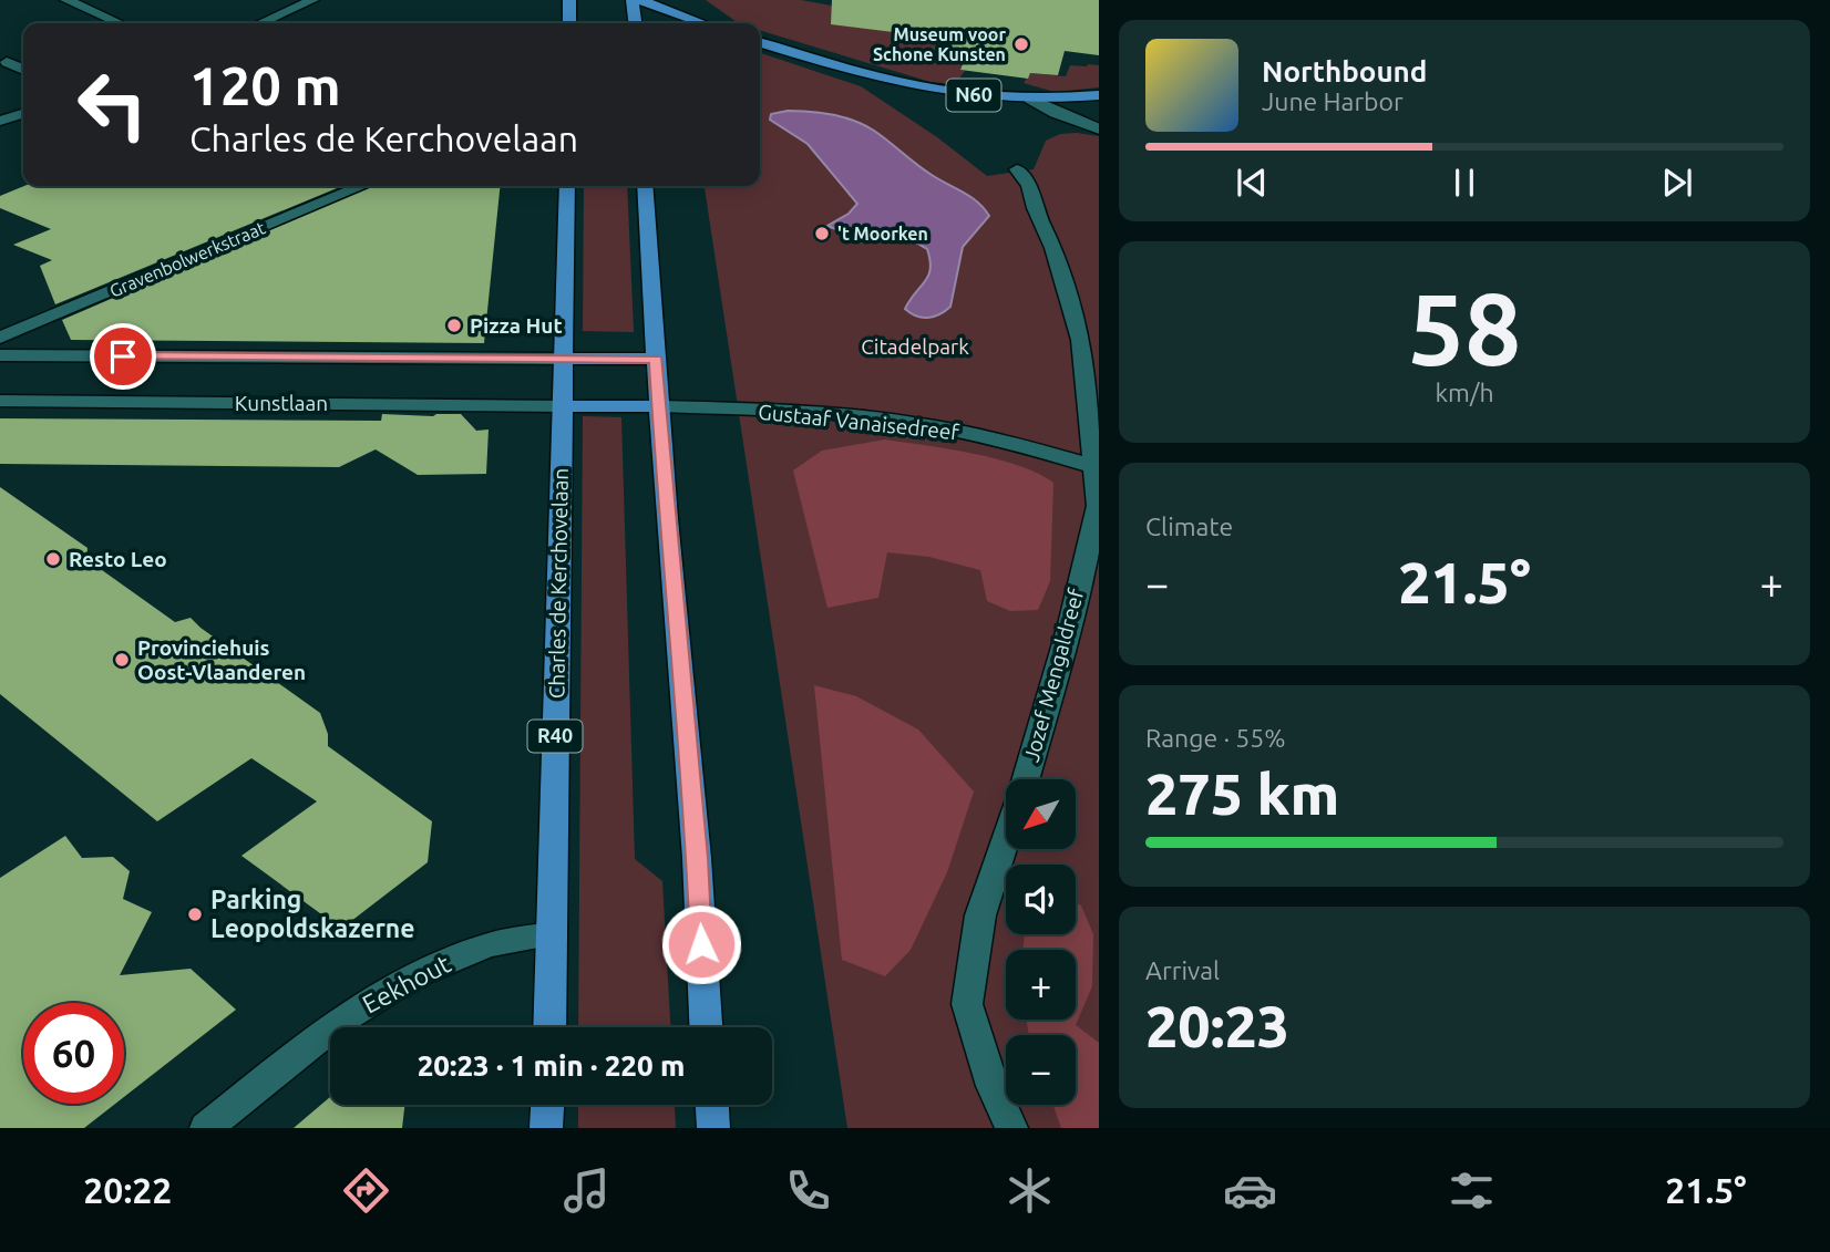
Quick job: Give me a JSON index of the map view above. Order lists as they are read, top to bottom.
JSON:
{
  "streets": {
    "main road": ["N60", "Charles de Kerchovelaan", "R40"],
    "street": [
      "Gravenbolwerkstraat",
      "Kunstlaan",
      "Gustaaf Vanaisedreef",
      "Jozef Mengaldreef",
      "Eekhout"
    ]
  },
  "crossings": [
    ["Kunstlaan", "Charles de Kerchovelaan"],
    ["Gustaaf Vanaisedreef", "Jozef Mengaldreef"],
    ["Charles de Kerchovelaan", "Eekhout"]
  ],
  "parks": ["Citadelpark"],
  "places": [
    "Museum voor Schone Kunsten",
    "'t Moorken",
    "Pizza Hut",
    "Resto Leo",
    "Provinciehuis Oost-Vlaanderen",
    "Parking Leopoldskazerne"
  ],
  "north": "bottom left",
  "page": {
    "turn": ["120 m", "Charles de Kerchovelaan"],
    "song": ["Northbound", "June Harbor"],
    "tile": [
      ["58", "km/h"],
      "Climate",
      ["Range · 55%", "275 km"],
      ["Arrival", "20:23"]
    ],
    "heat": ["−", "21.5°", "+"],
    "map_buttons": ["+", "−"],
    "limit": "60",
    "trip": "20:23 · 1 min · 220 m",
    "tabs": ["20:22", "21.5°"]
  }
}
